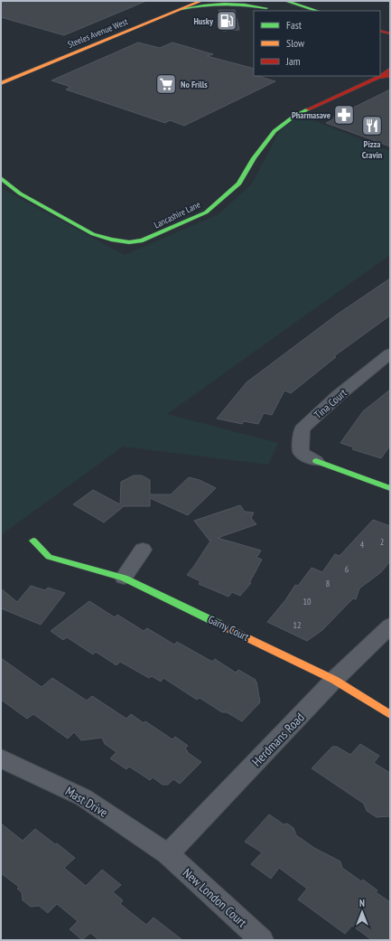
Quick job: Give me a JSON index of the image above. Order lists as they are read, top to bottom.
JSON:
{
  "streets": {
    "street": [
      "Steeles Avenue West",
      "Lancashire Lane",
      "Tina Court",
      "Garny Court",
      "Herdmans Road",
      "Mast Drive",
      "New London Court"
    ]
  },
  "crossings": [
    ["Garny Court", "Herdmans Road"],
    ["Herdmans Road", "Mast Drive"],
    ["Herdmans Road", "New London Court"],
    ["Mast Drive", "New London Court"]
  ],
  "places": {
    "fuel station": ["Husky"],
    "supermarket": ["No Frills"],
    "pharmacy": ["Pharmasave"],
    "restaurant": ["Pizza Cravin"]
  },
  "house_numbers": [
    "2",
    "4",
    "6",
    "8",
    "10",
    "12"
  ],
  "legend": ["Fast", "Slow", "Jam"],
  "north": "top"
}
